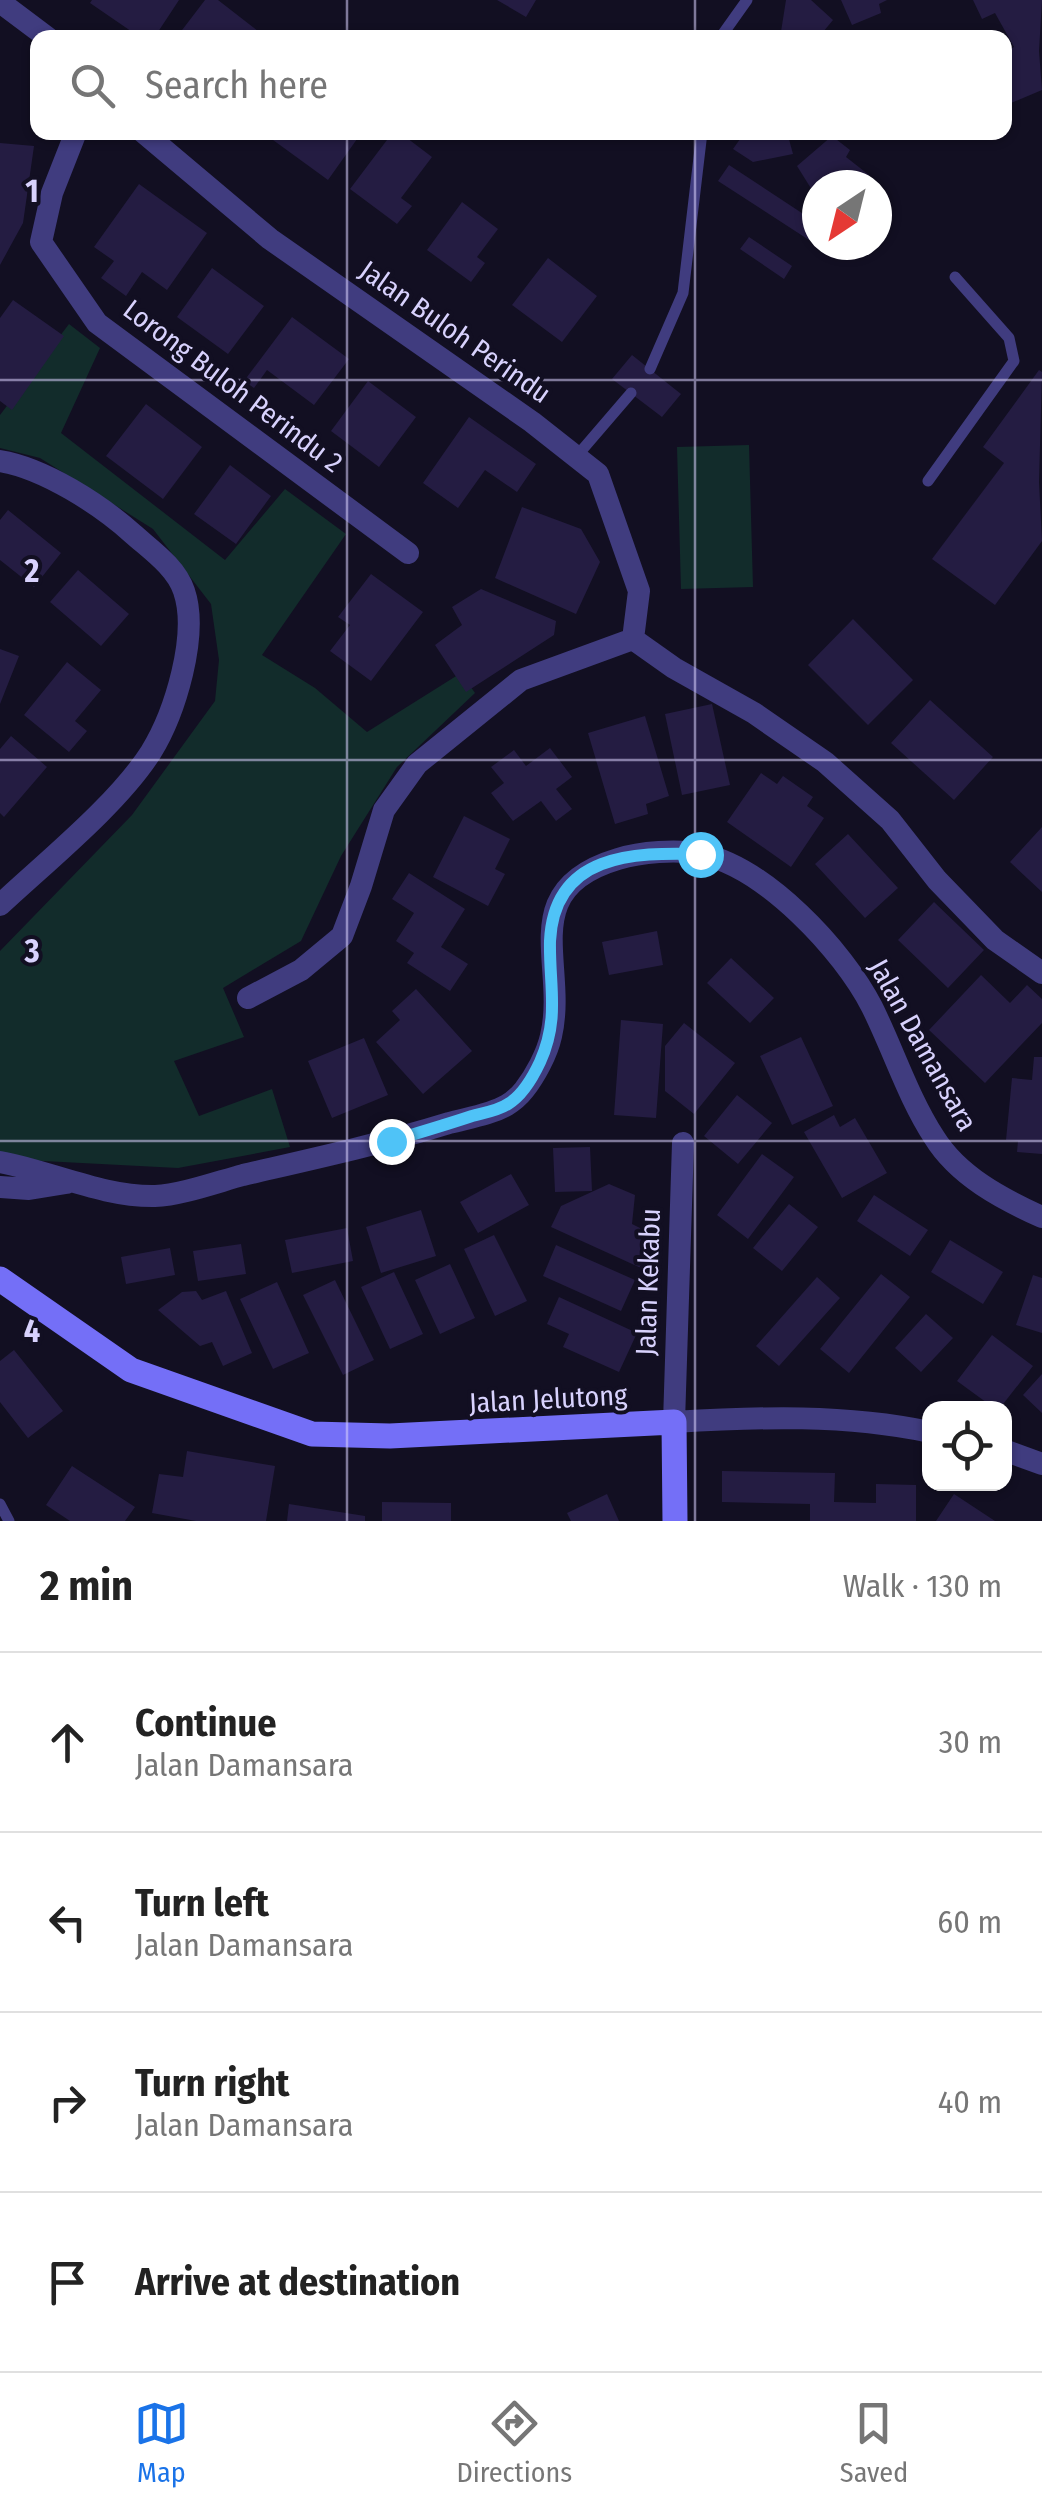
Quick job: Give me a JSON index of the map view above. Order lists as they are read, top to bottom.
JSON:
{
  "streets": {
    "street": [
      "Jalan Buloh Perindu",
      "Lorong Buloh Perindu 2",
      "Jalan Damansara",
      "Jalan Kekabu",
      "Jalan Jelutong"
    ]
  },
  "crossings": [
    ["Jalan Kekabu", "Jalan Jelutong"]
  ],
  "north": "bottom left",
  "page": {
    "search": "Search here",
    "heading": ["2 min", "Walk · 130 m"],
    "list": [
      ["Continue", "Jalan Damansara", "30 m"],
      ["Turn left", "Jalan Damansara", "60 m"],
      ["Turn right", "Jalan Damansara", "40 m"],
      "Arrive at destination"
    ],
    "nav": ["Map", "Directions", "Saved"]
  },
  "grid": {
    "rows": [
      "1",
      "2",
      "3",
      "4"
    ]
  }
}
